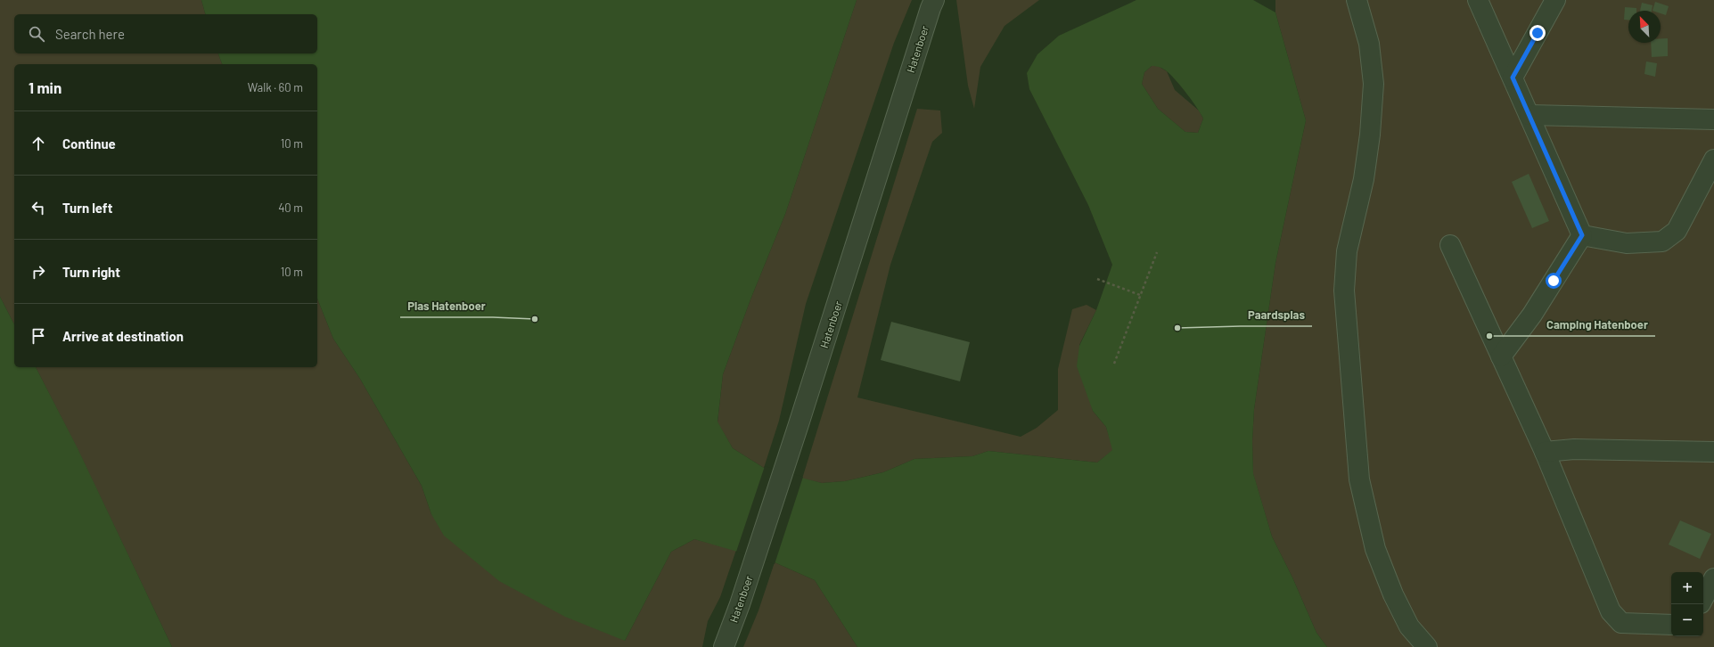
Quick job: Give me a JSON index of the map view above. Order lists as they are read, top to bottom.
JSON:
{
  "streets": {
    "street": ["Hatenboer"]
  },
  "places": ["Plas Hatenboer", "Paardsplas", "Camping Hatenboer"],
  "north": "top left",
  "page": {
    "search": "Search here",
    "heading": ["1 min", "Walk · 60 m"],
    "list": [
      ["Continue", "10 m"],
      ["Turn left", "40 m"],
      ["Turn right", "10 m"],
      "Arrive at destination"
    ],
    "map_buttons": ["+", "−"]
  }
}
